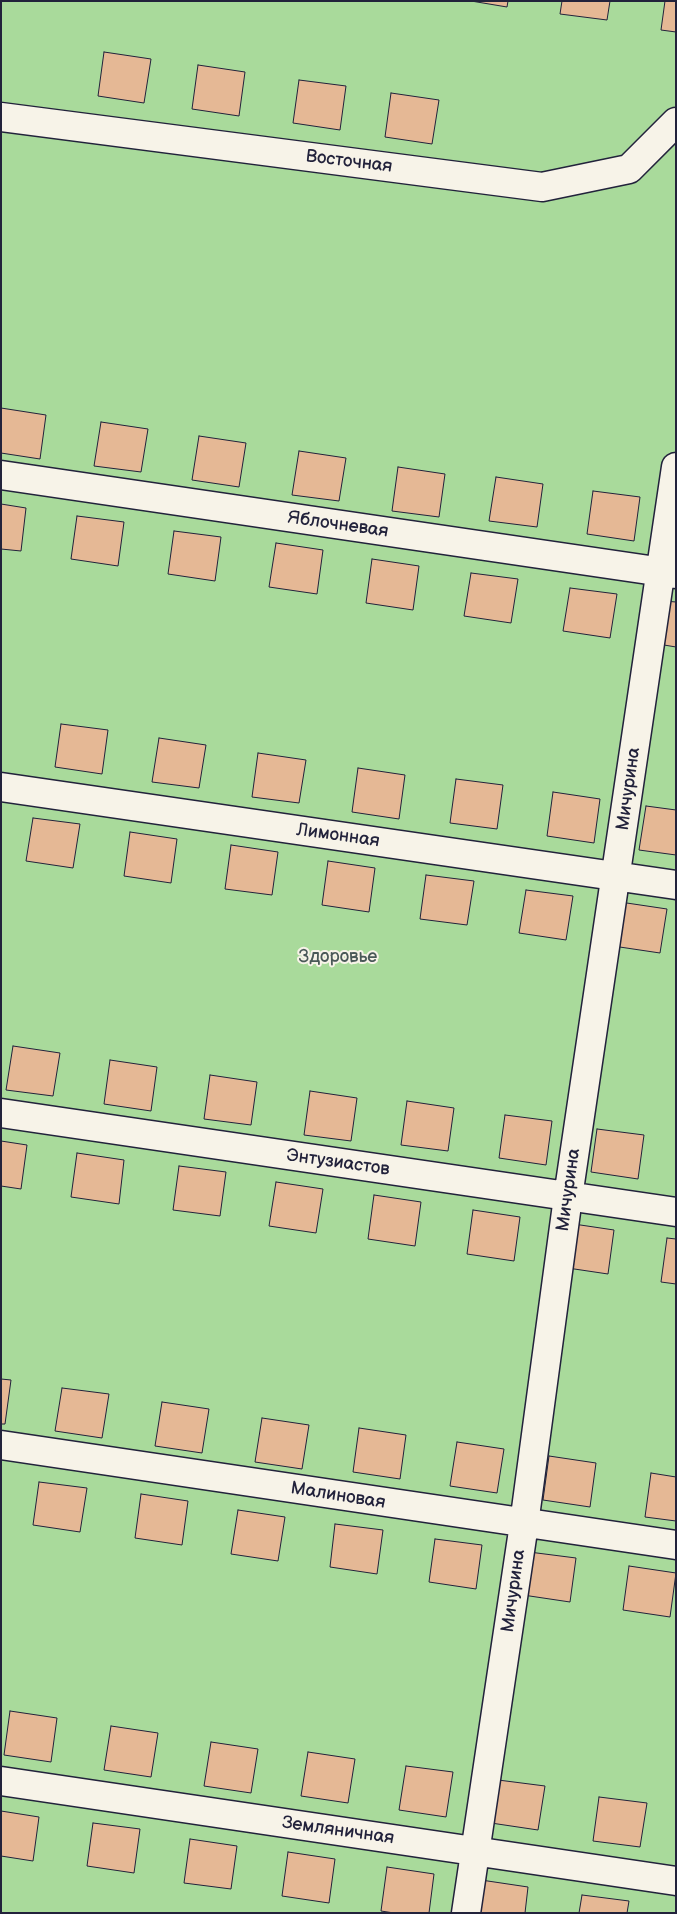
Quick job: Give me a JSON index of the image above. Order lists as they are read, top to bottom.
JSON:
{
  "streets": {
    "street": [
      "Восточная",
      "Яблочневая",
      "Мичурина",
      "Лимонная",
      "Энтузиастов",
      "Малиновая",
      "Земляничная"
    ]
  },
  "crossings": [
    ["Яблочневая", "Мичурина"],
    ["Мичурина", "Лимонная"],
    ["Мичурина", "Энтузиастов"],
    ["Мичурина", "Малиновая"],
    ["Мичурина", "Земляничная"]
  ],
  "parks": ["Здоровье"]
}
